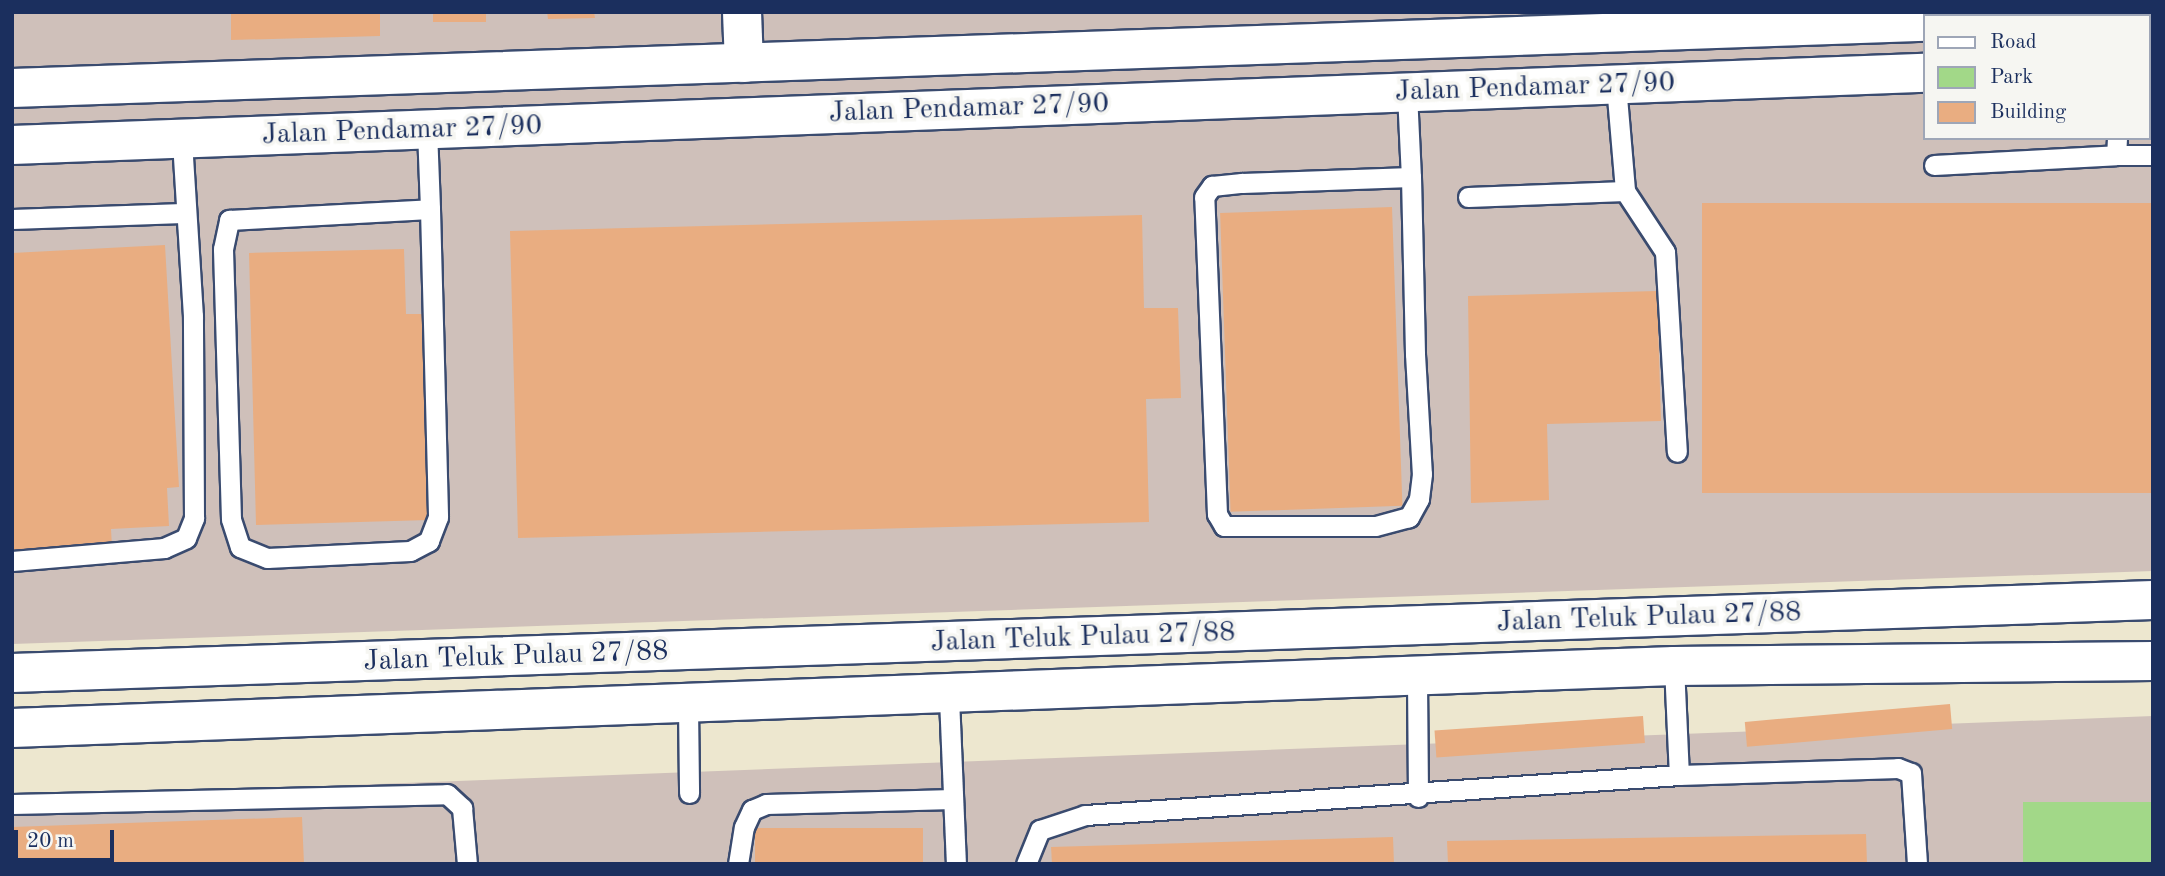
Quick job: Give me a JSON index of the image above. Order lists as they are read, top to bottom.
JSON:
{
  "streets": {
    "street": ["Jalan Pendamar 27/90", "Jalan Teluk Pulau 27/88"]
  },
  "legend": ["Road", "Park", "Building"],
  "scale_bar": "20 m"
}
